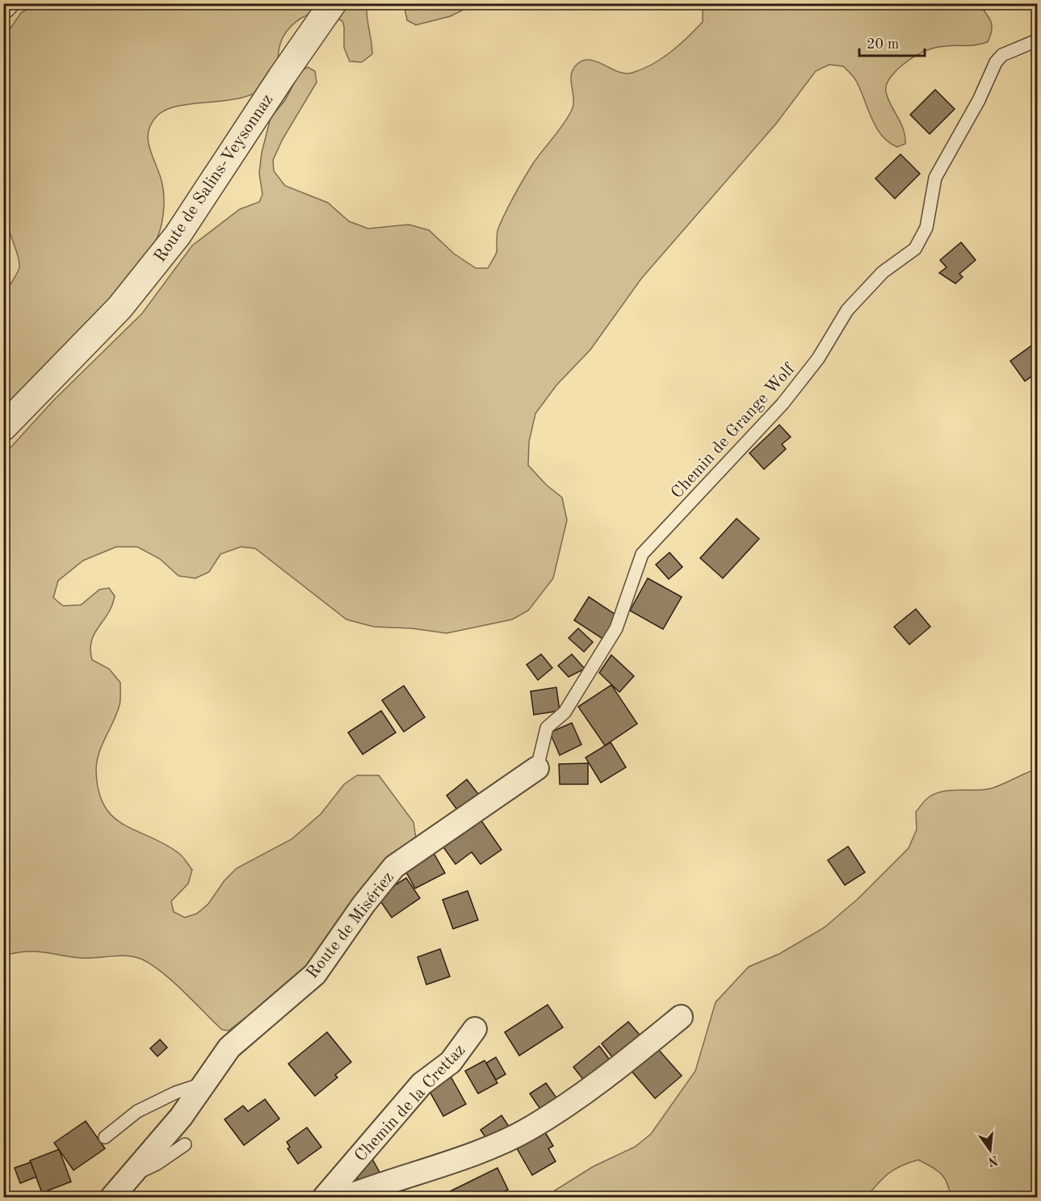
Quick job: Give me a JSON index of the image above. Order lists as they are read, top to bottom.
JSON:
{
  "streets": {
    "street": ["Route de Salins-Veysonnaz", "Route de Misériez", "Chemin de la Crettaz"],
    "lane": ["Chemin de Grange Wolf"]
  },
  "crossings": [
    ["Chemin de Grange Wolf", "Route de Misériez"]
  ],
  "scale_bar": "20 m",
  "north": "bottom"
}
